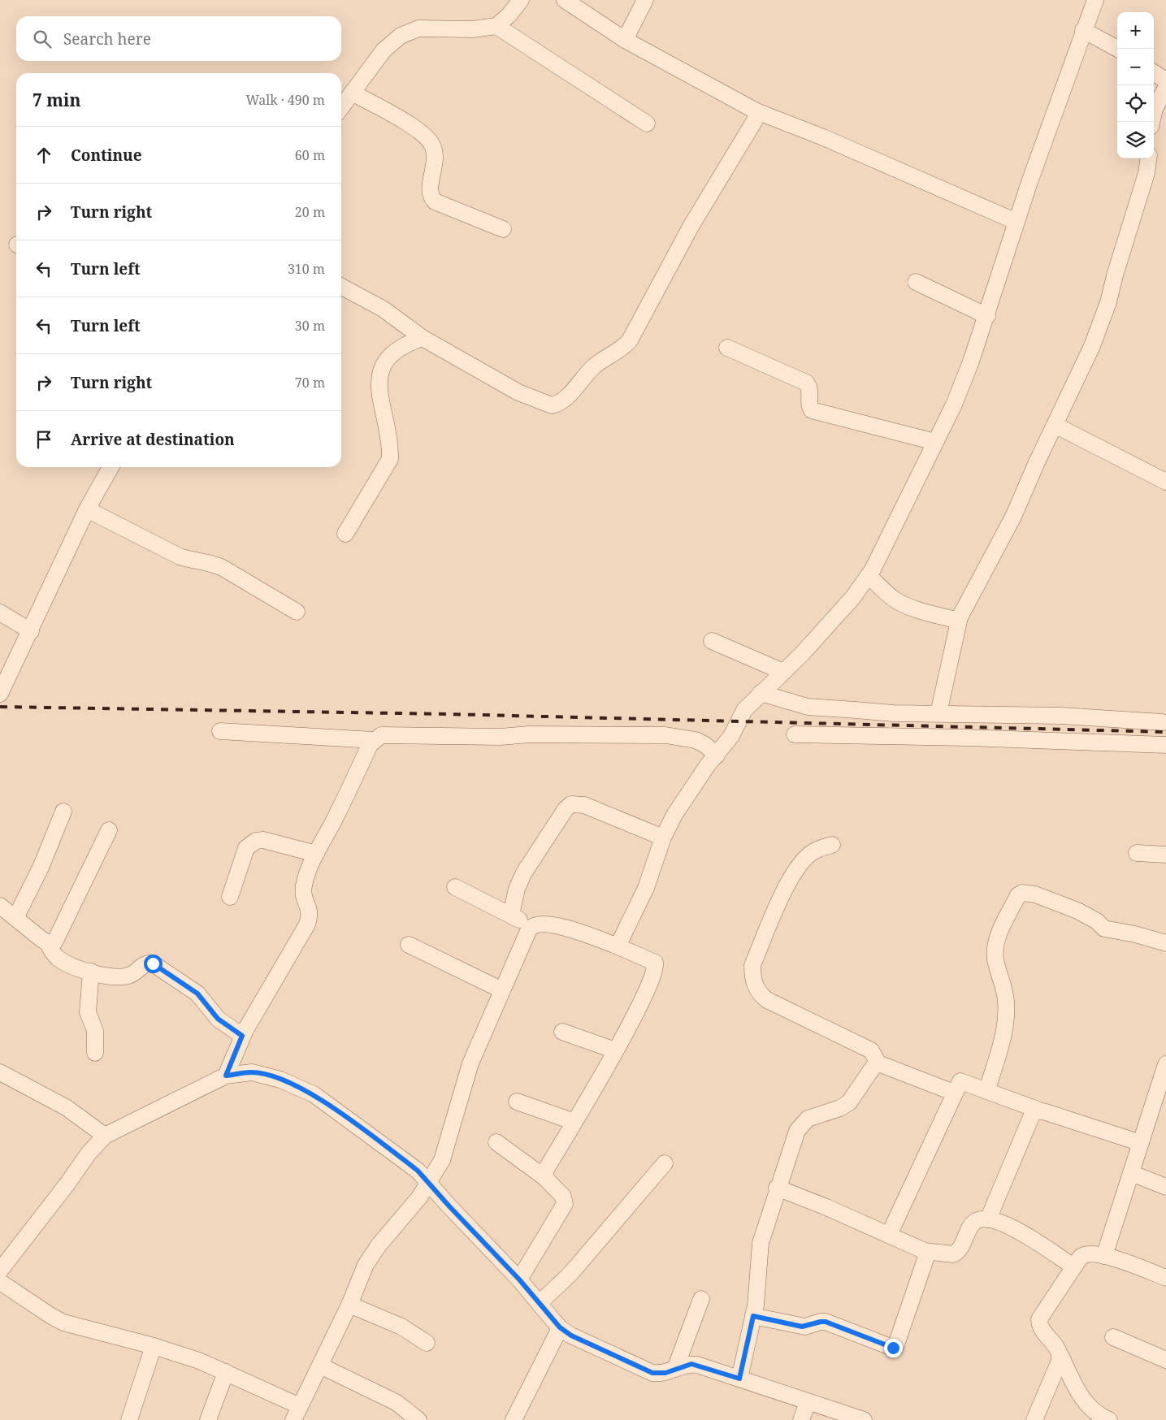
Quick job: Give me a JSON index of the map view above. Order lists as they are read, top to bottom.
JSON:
{
  "page": {
    "map_buttons": ["+", "−"],
    "search": "Search here",
    "heading": ["7 min", "Walk · 490 m"],
    "list": [
      ["Continue", "60 m"],
      ["Turn right", "20 m"],
      ["Turn left", "310 m"],
      ["Turn left", "30 m"],
      ["Turn right", "70 m"],
      "Arrive at destination"
    ]
  }
}
